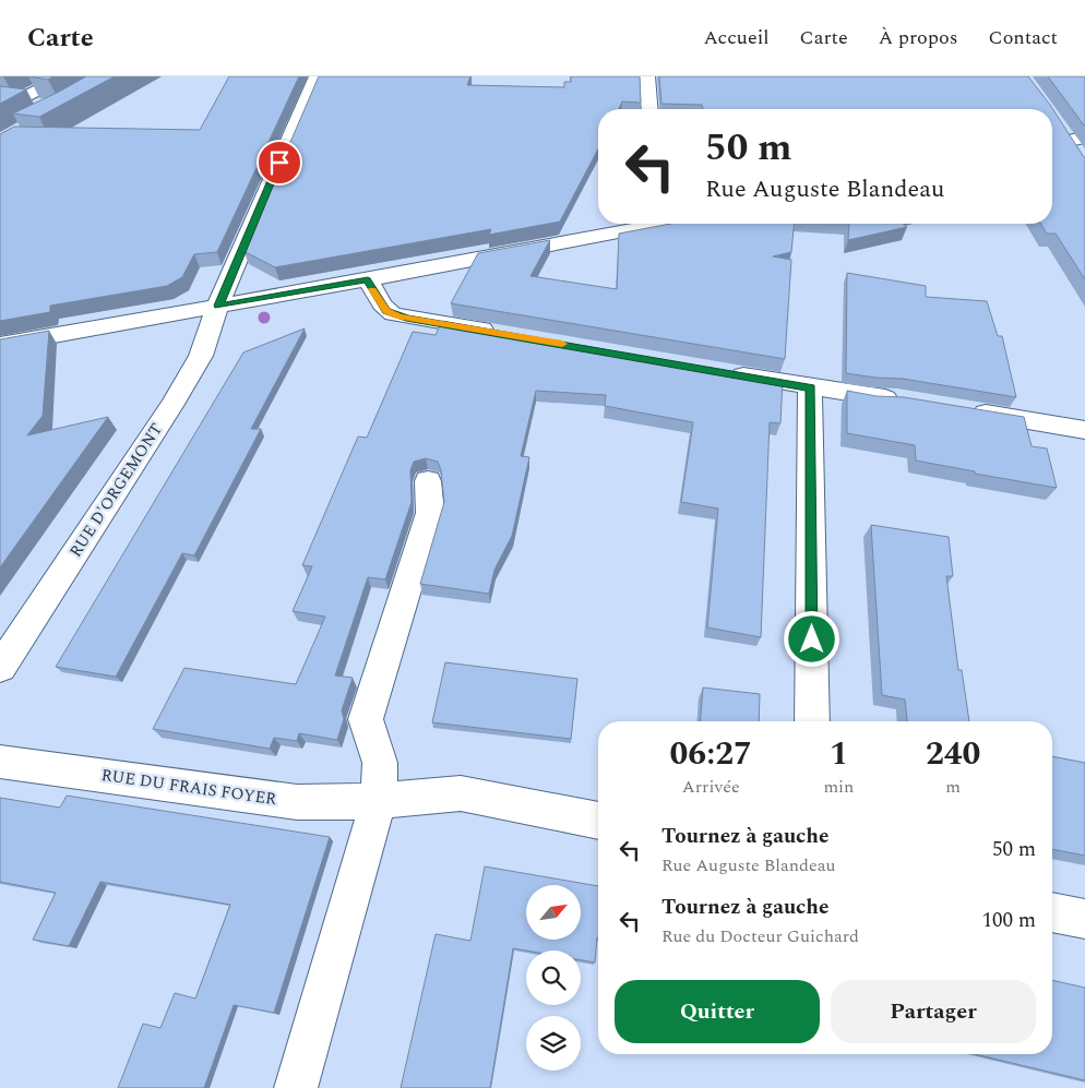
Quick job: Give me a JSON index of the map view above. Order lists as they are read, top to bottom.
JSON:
{
  "streets": {
    "street": ["RUE D'ORGEMONT", "RUE DU FRAIS FOYER"]
  },
  "north": "top right",
  "page": {
    "header": "Carte",
    "nav": [
      "Accueil",
      "Carte",
      "À propos",
      "Contact"
    ],
    "turn": ["50 m", "Rue Auguste Blandeau"],
    "eta": [
      "06:27",
      "Arrivée",
      "1",
      "min",
      "240",
      "m"
    ],
    "list": [
      {
        "name": "Tournez à gauche",
        "note": "Rue Auguste Blandeau",
        "value": "50 m"
      },
      {
        "name": "Tournez à gauche",
        "note": "Rue du Docteur Guichard",
        "value": "100 m"
      }
    ],
    "buttons": ["Quitter", "Partager"]
  }
}
